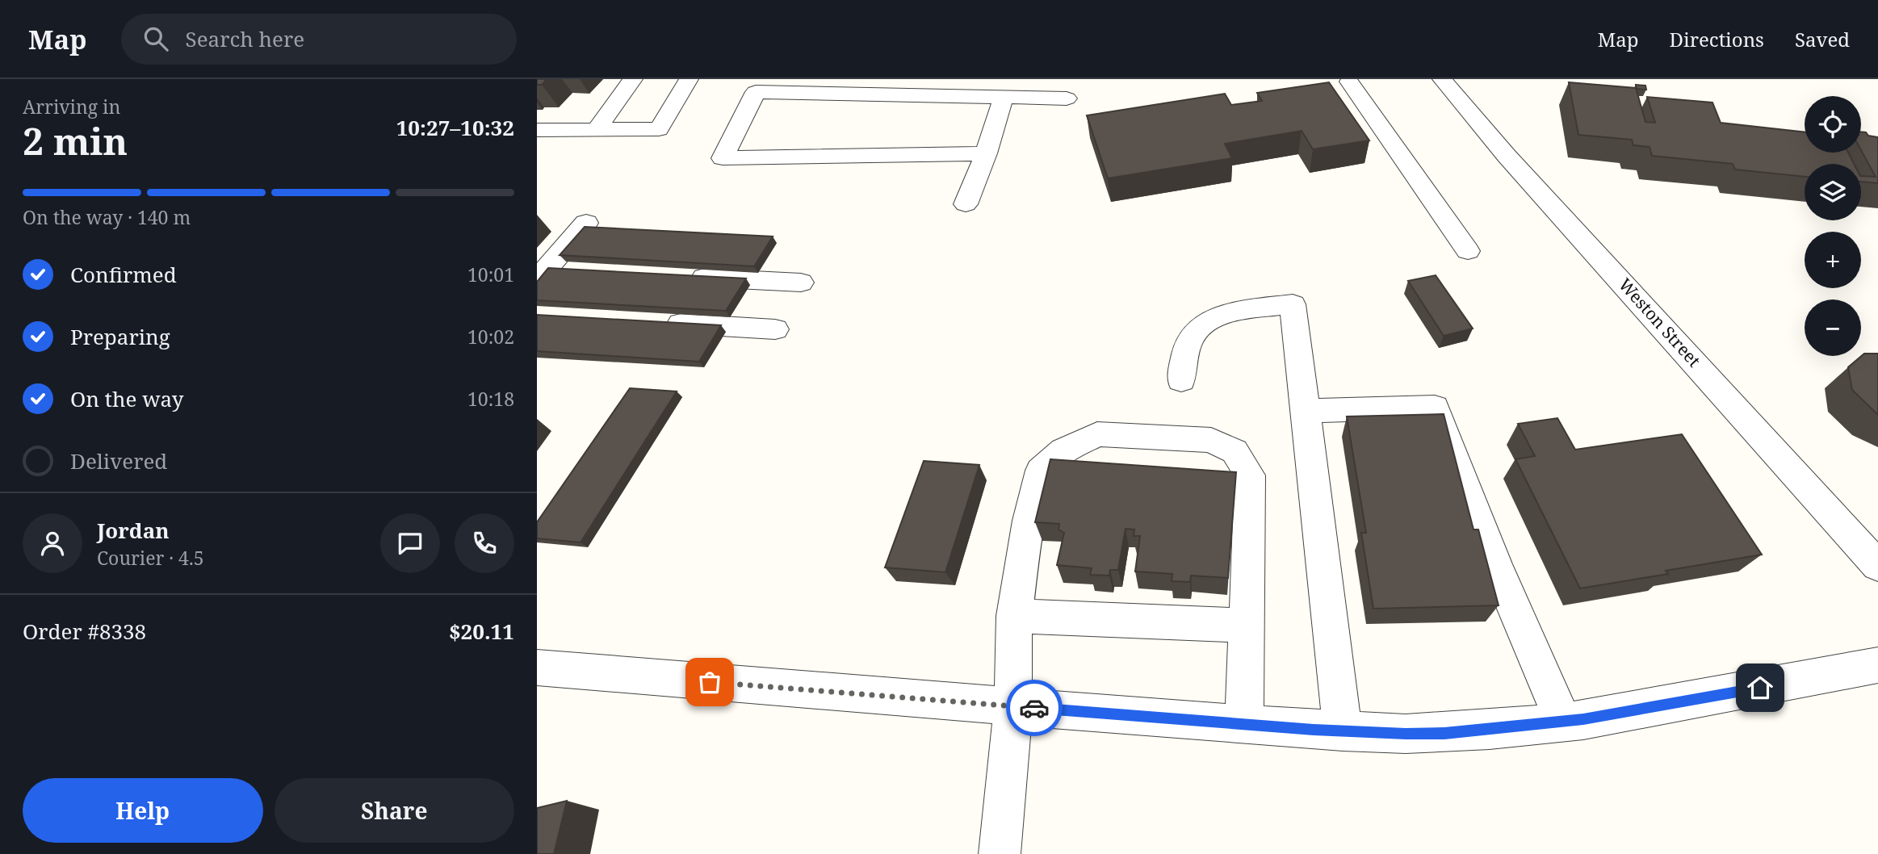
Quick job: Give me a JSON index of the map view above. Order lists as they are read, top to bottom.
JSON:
{
  "streets": {
    "street": ["Weston Street"]
  },
  "page": {
    "header": "Map",
    "search": "Search here",
    "nav": ["Map", "Directions", "Saved"],
    "heading": ["2 min", "Arriving in", "10:27–10:32"],
    "panel": [
      "Jordan",
      "Courier · 4.5",
      "Order #8338",
      "$20.11"
    ],
    "map_buttons": ["+", "−"],
    "bar": "On the way · 140 m",
    "list": [
      ["Confirmed", "10:01"],
      ["Preparing", "10:02"],
      ["On the way", "10:18"],
      "Delivered"
    ],
    "buttons": ["Help", "Share"]
  }
}
